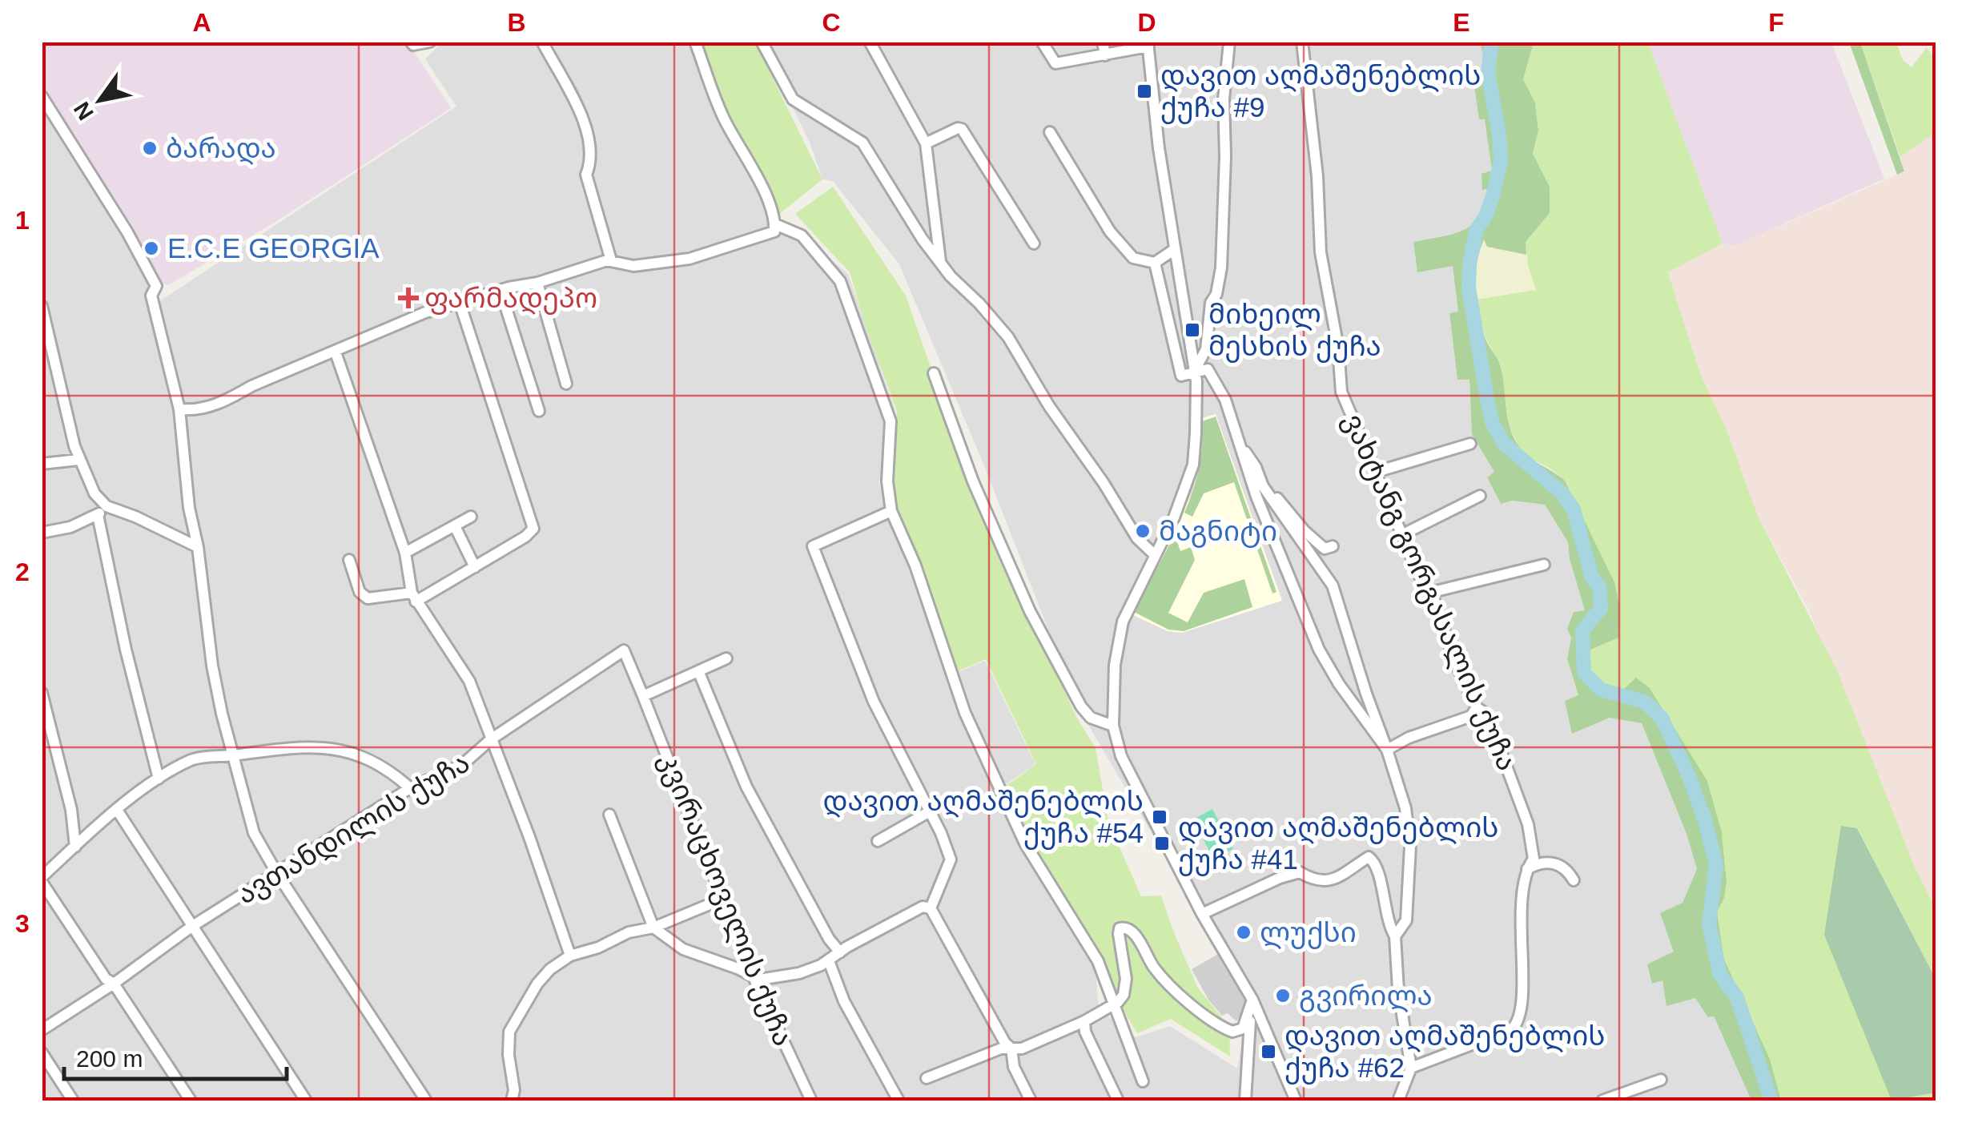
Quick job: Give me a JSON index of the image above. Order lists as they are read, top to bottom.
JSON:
{
  "streets": {
    "street": ["ვახტანგ გორგასალის ქუჩა", "ავთანდილის ქუჩა", "კვირაცხოველის ქუჩა"]
  },
  "crossings": [
    ["ავთანდილის ქუჩა", "კვირაცხოველის ქუჩა"]
  ],
  "places": {
    "transit": [
      "დავით აღმაშენებლის ქუჩა #9",
      "მიხეილ მესხის ქუჩა",
      "დავით აღმაშენებლის ქუჩა #54",
      "დავით აღმაშენებლის ქუჩა #41",
      "დავით აღმაშენებლის ქუჩა #62"
    ],
    "other": [
      "ბარადა",
      "E.C.E GEORGIA",
      "მაგნიტი",
      "ლუქსი",
      "გვირილა"
    ],
    "health": ["ფარმადეპო"]
  },
  "scale_bar": "200 m",
  "north": "bottom left",
  "grid": {
    "columns": [
      "A",
      "B",
      "C",
      "D",
      "E",
      "F"
    ],
    "rows": ["1", "2", "3"]
  }
}
